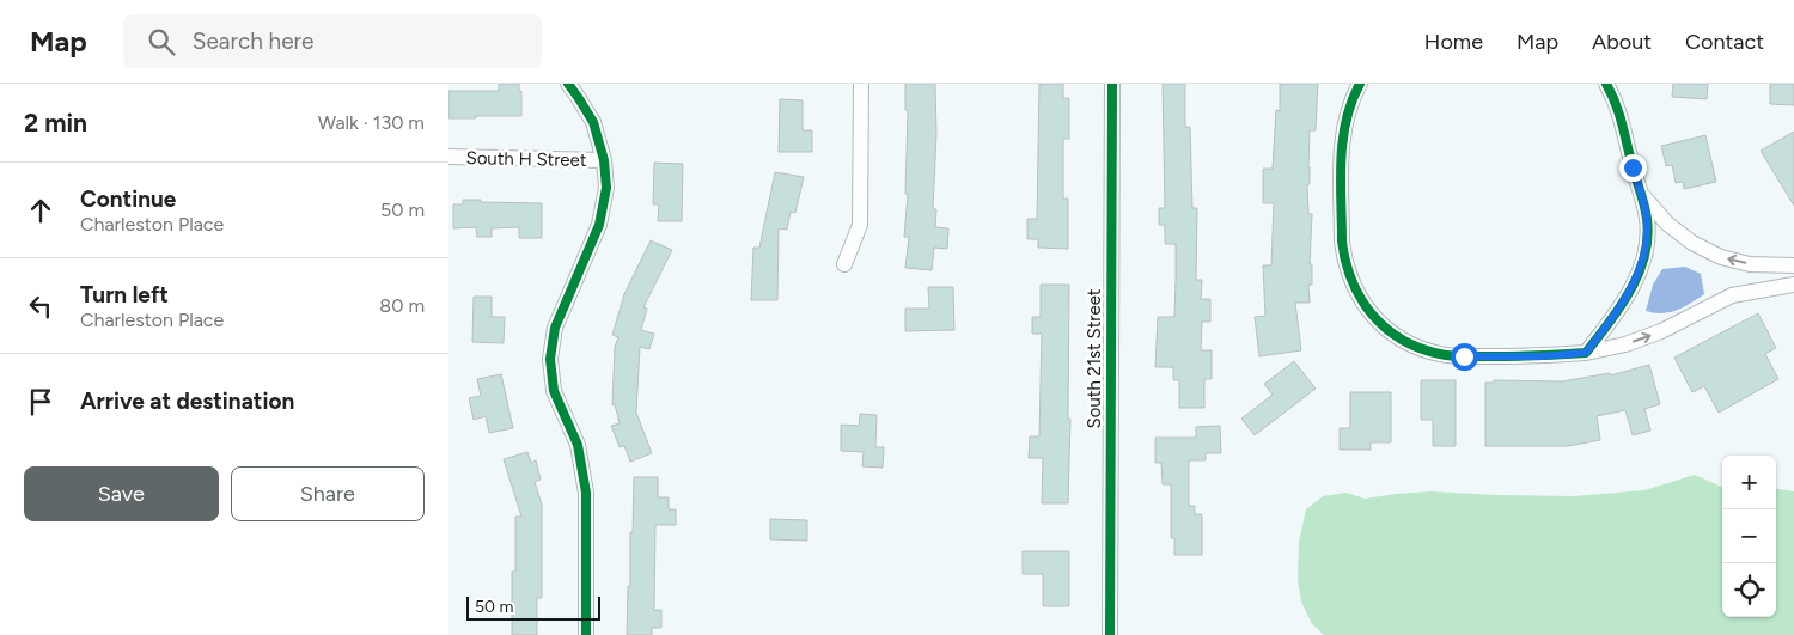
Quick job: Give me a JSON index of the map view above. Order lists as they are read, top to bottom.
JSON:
{
  "streets": {
    "street": ["South H Street", "South 21st Street"]
  },
  "scale_bar": "50 m",
  "page": {
    "header": "Map",
    "search": "Search here",
    "nav": [
      "Home",
      "Map",
      "About",
      "Contact"
    ],
    "heading": ["2 min", "Walk · 130 m"],
    "list": [
      ["Continue", "Charleston Place", "50 m"],
      ["Turn left", "Charleston Place", "80 m"],
      "Arrive at destination"
    ],
    "buttons": ["Save", "Share"],
    "map_buttons": ["+", "−"],
    "scale": "50 m"
  }
}
